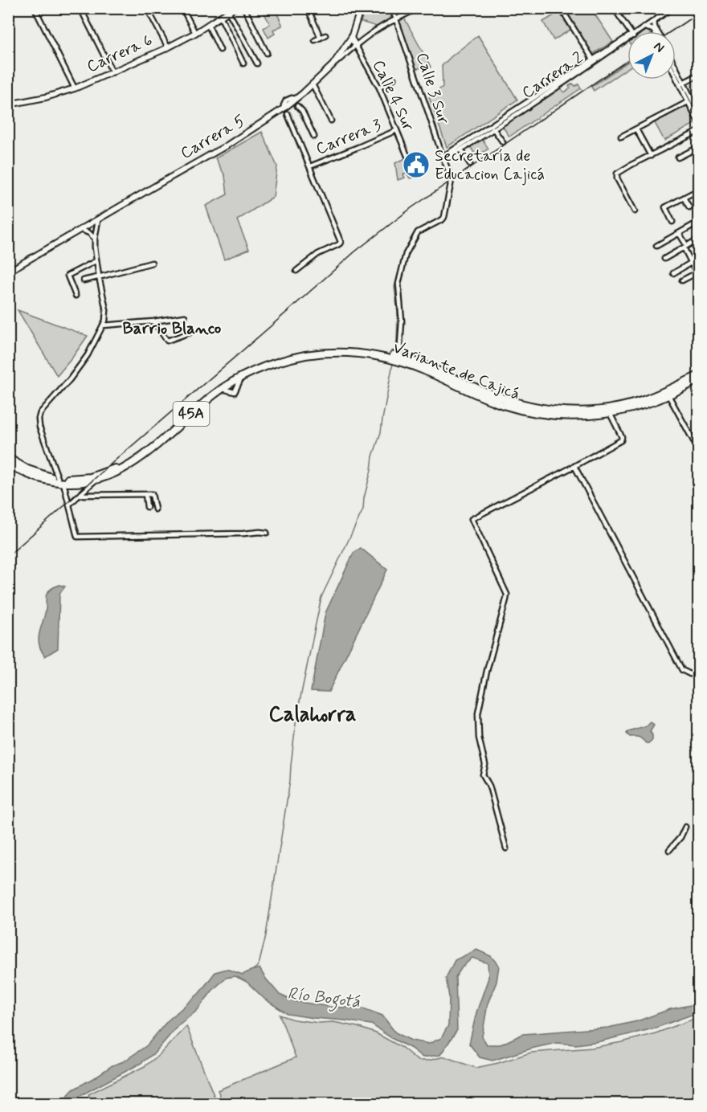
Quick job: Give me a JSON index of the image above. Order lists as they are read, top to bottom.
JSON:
{
  "streets": {
    "highway": ["Variante de Cajicá", "45A"],
    "main road": ["Carrera 6", "Carrera 5"],
    "street": [
      "Carrera 2",
      "Calle 3 Sur",
      "Calle 4 Sur",
      "Carrera 3"
    ]
  },
  "crossings": [
    ["Carrera 2", "Calle 3 Sur"],
    ["Calle 3 Sur", "Carrera 5"],
    ["Calle 3 Sur", "Variante de Cajicá"],
    ["Calle 4 Sur", "Carrera 5"],
    ["Calle 4 Sur", "Carrera 3"]
  ],
  "districts": ["Barrio Blanco", "Calahorra"],
  "water": ["Río Bogotá"],
  "places": {
    "public building": ["Secretaría de Educacion Cajicá"]
  },
  "north": "top right"
}
